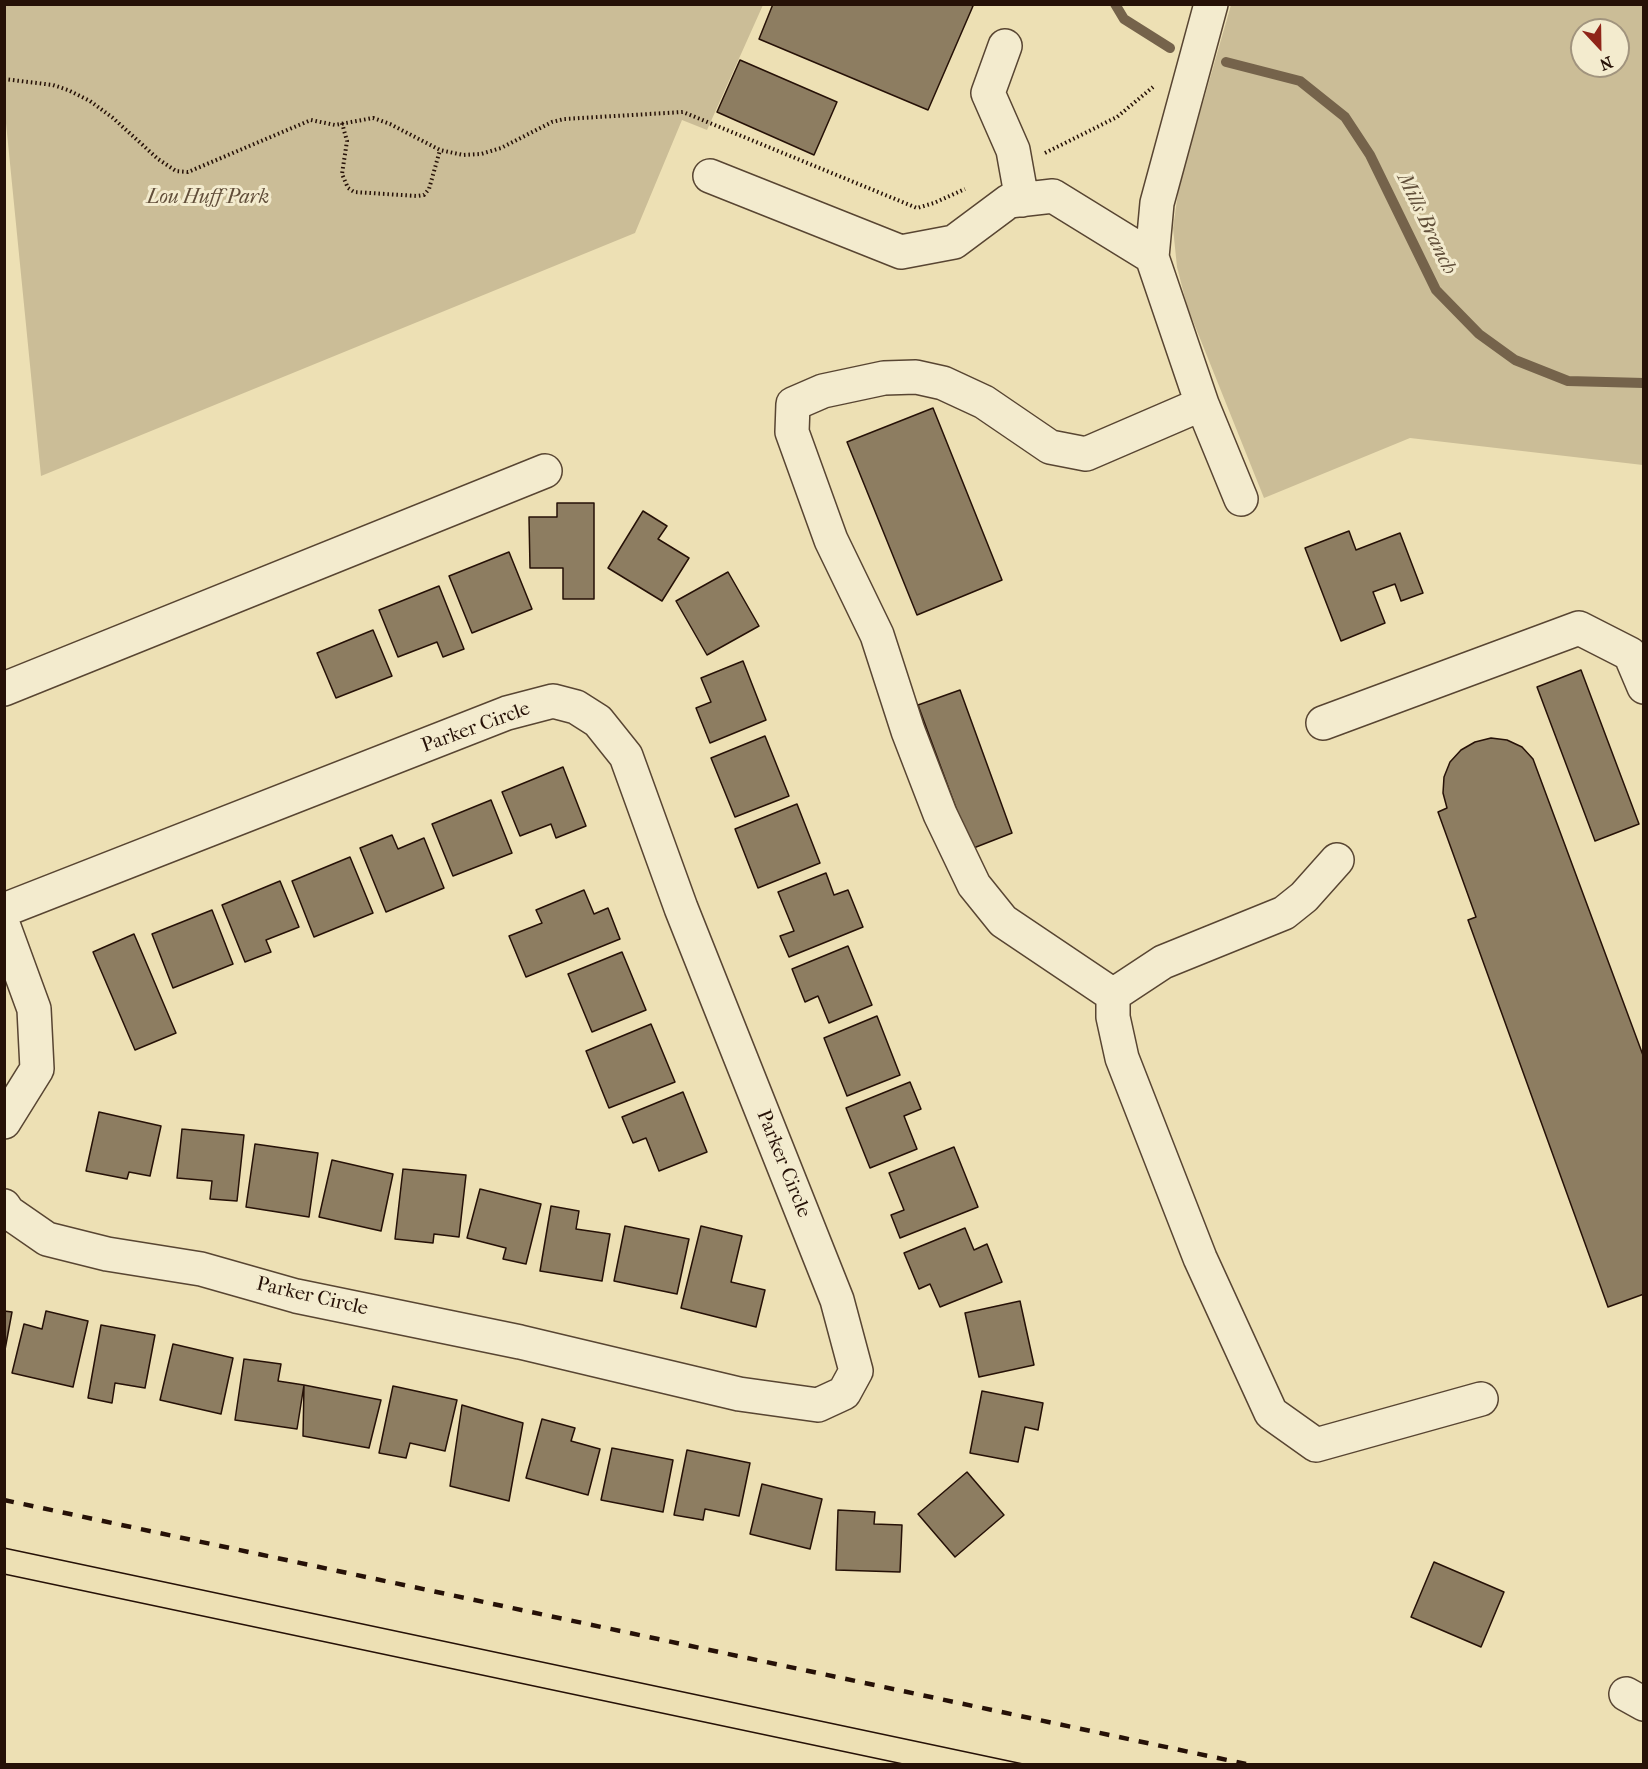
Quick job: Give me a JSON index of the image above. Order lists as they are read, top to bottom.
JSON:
{
  "streets": {
    "street": ["Parker Circle"]
  },
  "water": ["Mills Branch"],
  "parks": ["Lou Huff Park"],
  "north": "bottom"
}
